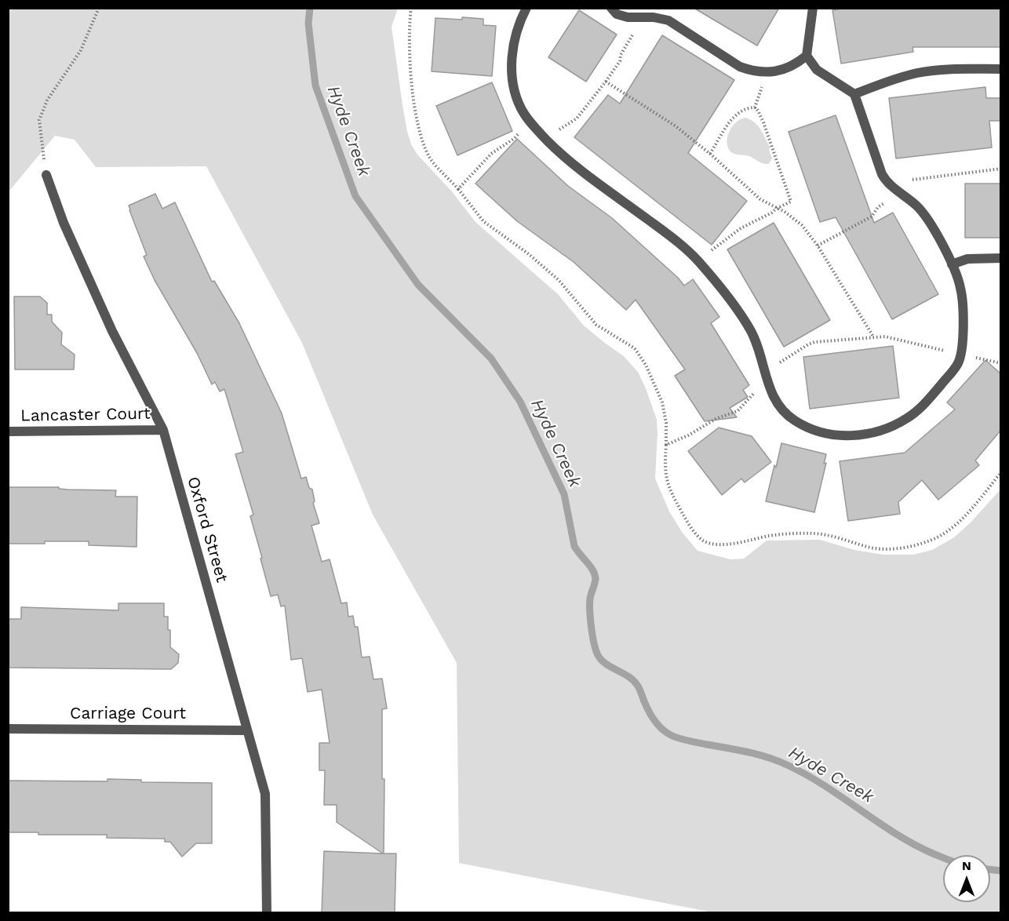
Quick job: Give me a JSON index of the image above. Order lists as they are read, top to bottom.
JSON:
{
  "streets": {
    "street": ["Lancaster Court", "Oxford Street", "Carriage Court"]
  },
  "crossings": [
    ["Lancaster Court", "Oxford Street"],
    ["Oxford Street", "Carriage Court"]
  ],
  "water": ["Hyde Creek"],
  "north": "top"
}
